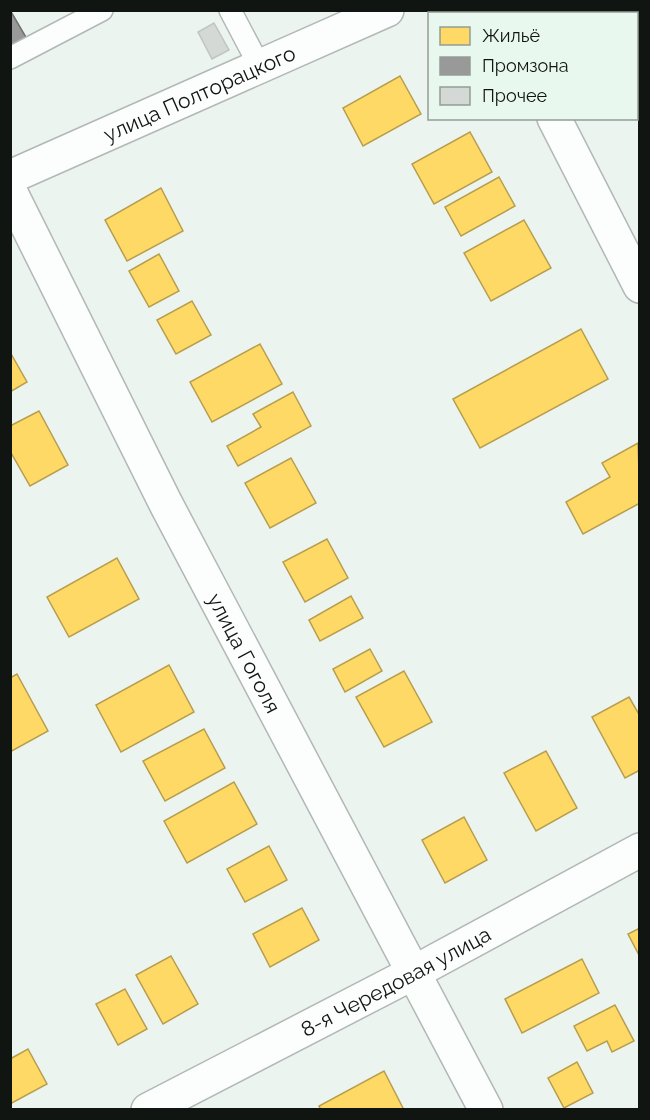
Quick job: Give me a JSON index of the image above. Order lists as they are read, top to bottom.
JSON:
{
  "streets": {
    "street": ["улица Полторацкого", "улица Гоголя", "8-я Чередовая улица"]
  },
  "crossings": [
    ["улица Гоголя", "8-я Чередовая улица"]
  ],
  "legend": ["Жильё", "Промзона", "Прочее"]
}
